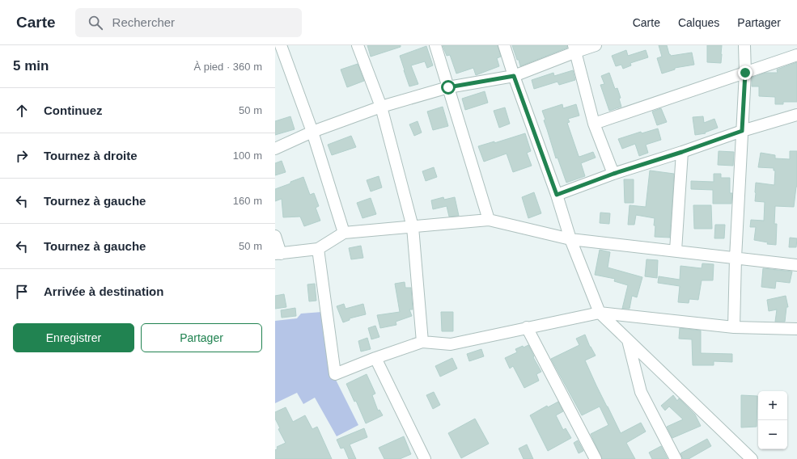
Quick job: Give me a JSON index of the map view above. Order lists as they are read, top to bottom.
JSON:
{
  "page": {
    "header": "Carte",
    "search": "Rechercher",
    "nav": ["Carte", "Calques", "Partager"],
    "heading": ["5 min", "À pied · 360 m"],
    "list": [
      ["Continuez", "50 m"],
      ["Tournez à droite", "100 m"],
      ["Tournez à gauche", "160 m"],
      ["Tournez à gauche", "50 m"],
      "Arrivée à destination"
    ],
    "buttons": ["Enregistrer", "Partager"],
    "map_buttons": ["+", "−"]
  }
}
